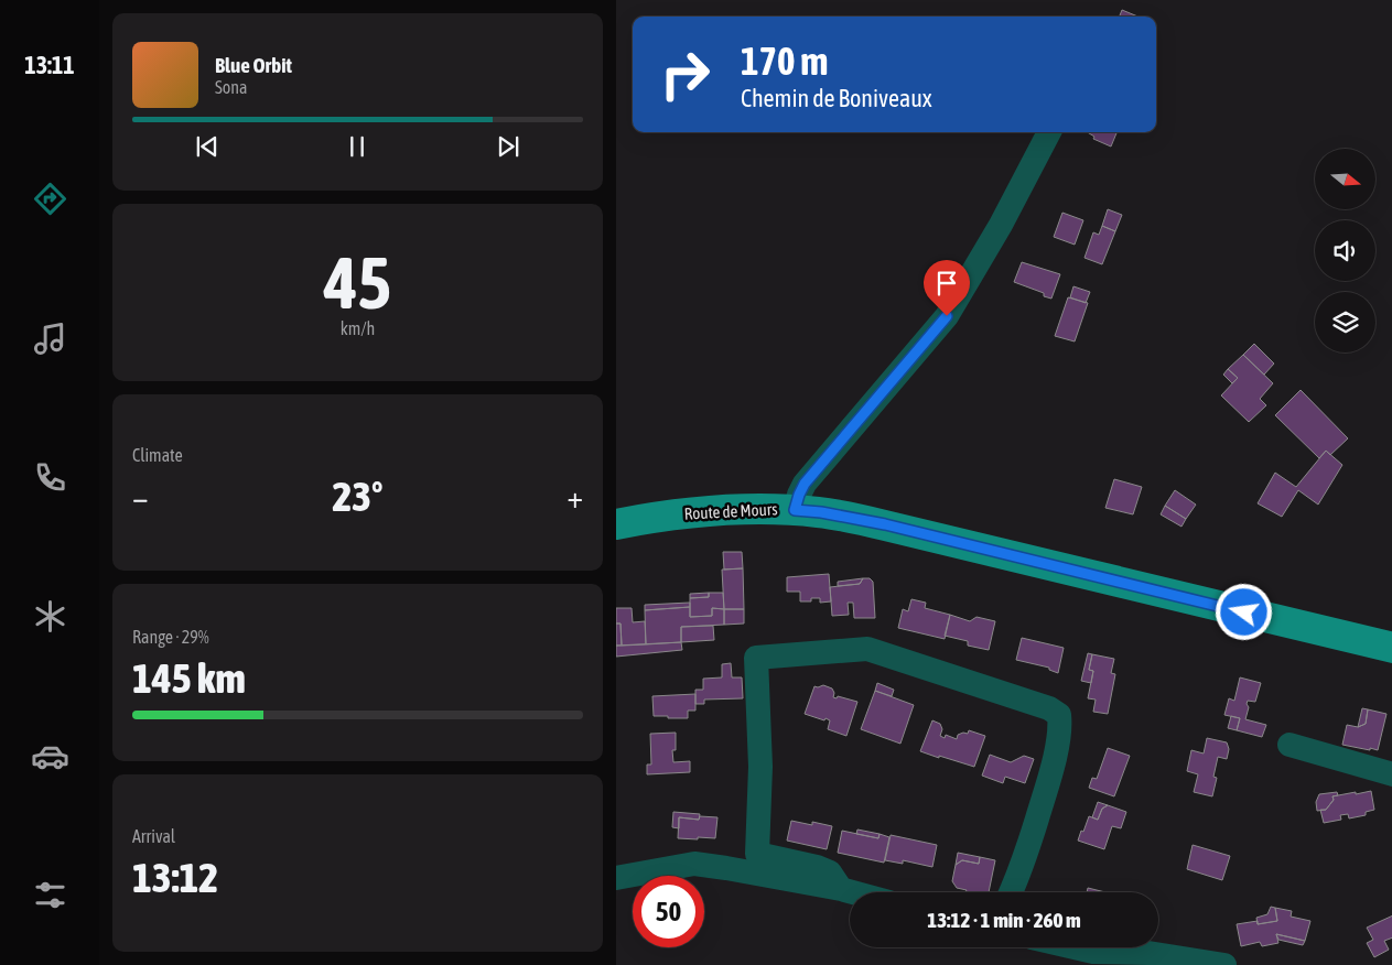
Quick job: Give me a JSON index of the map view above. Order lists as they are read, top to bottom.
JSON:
{
  "streets": {
    "main road": ["Route de Mours"]
  },
  "north": "right",
  "page": {
    "tabs": "13:11",
    "turn": ["170 m", "Chemin de Boniveaux"],
    "song": ["Blue Orbit", "Sona"],
    "tile": [
      ["45", "km/h"],
      "Climate",
      ["Range · 29%", "145 km"],
      ["Arrival", "13:12"]
    ],
    "heat": ["−", "23°", "+"],
    "limit": "50",
    "trip": "13:12 · 1 min · 260 m"
  }
}
